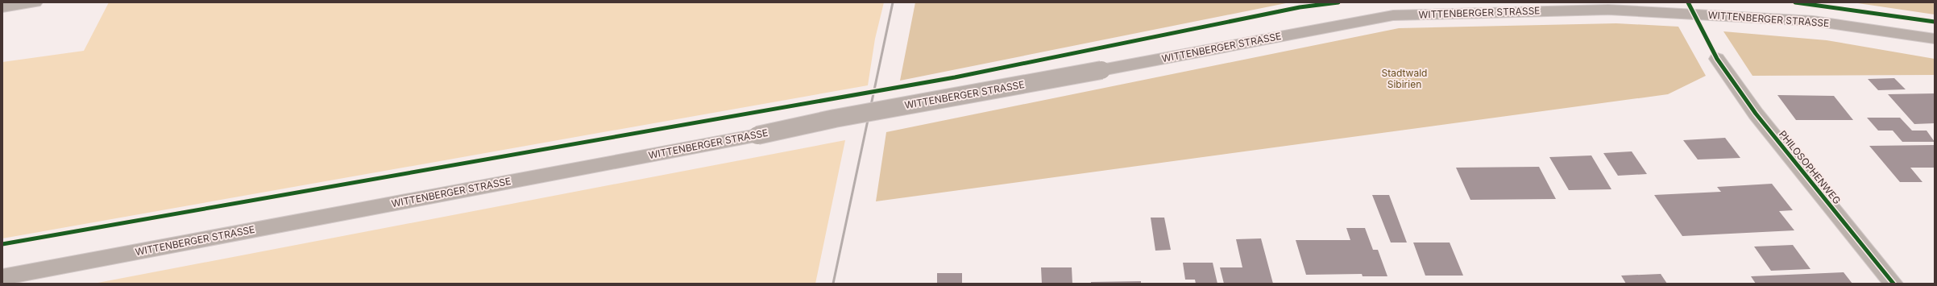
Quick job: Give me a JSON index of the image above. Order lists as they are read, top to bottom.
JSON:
{
  "streets": {
    "main road": ["WITTENBERGER STRASSE"],
    "street": ["PHILOSOPHENWEG"]
  },
  "parks": ["Stadtwald Sibirien"]
}
